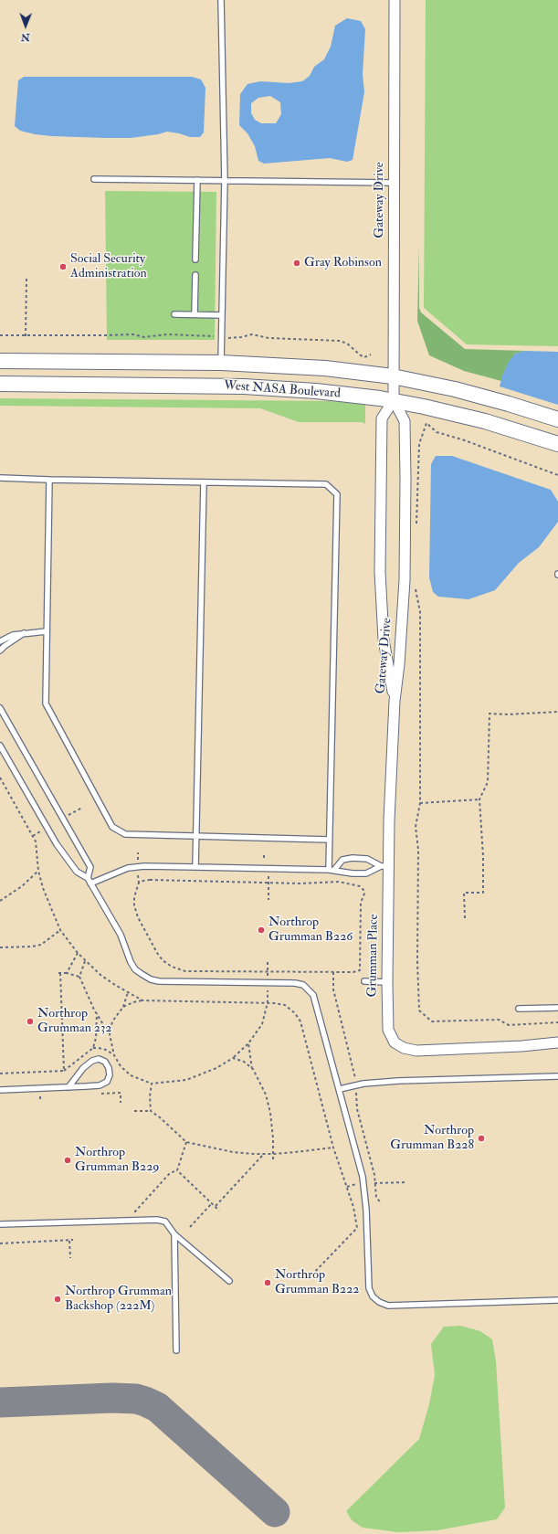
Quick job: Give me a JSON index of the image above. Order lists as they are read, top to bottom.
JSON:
{
  "streets": {
    "main road": ["West NASA Boulevard"],
    "street": ["Gateway Drive", "Grumman Place"]
  },
  "crossings": [
    ["Gateway Drive", "West NASA Boulevard"],
    ["Gateway Drive", "Grumman Place"]
  ],
  "places": [
    "Gray Robinson",
    "Social Security Administration",
    "Northrop Grumman B226",
    "Northrop Grumman 232",
    "Northrop Grumman B228",
    "Northrop Grumman B229",
    "Northrop Grumman B222",
    "Northrop Grumman Backshop (222M)"
  ],
  "north": "bottom"
}
